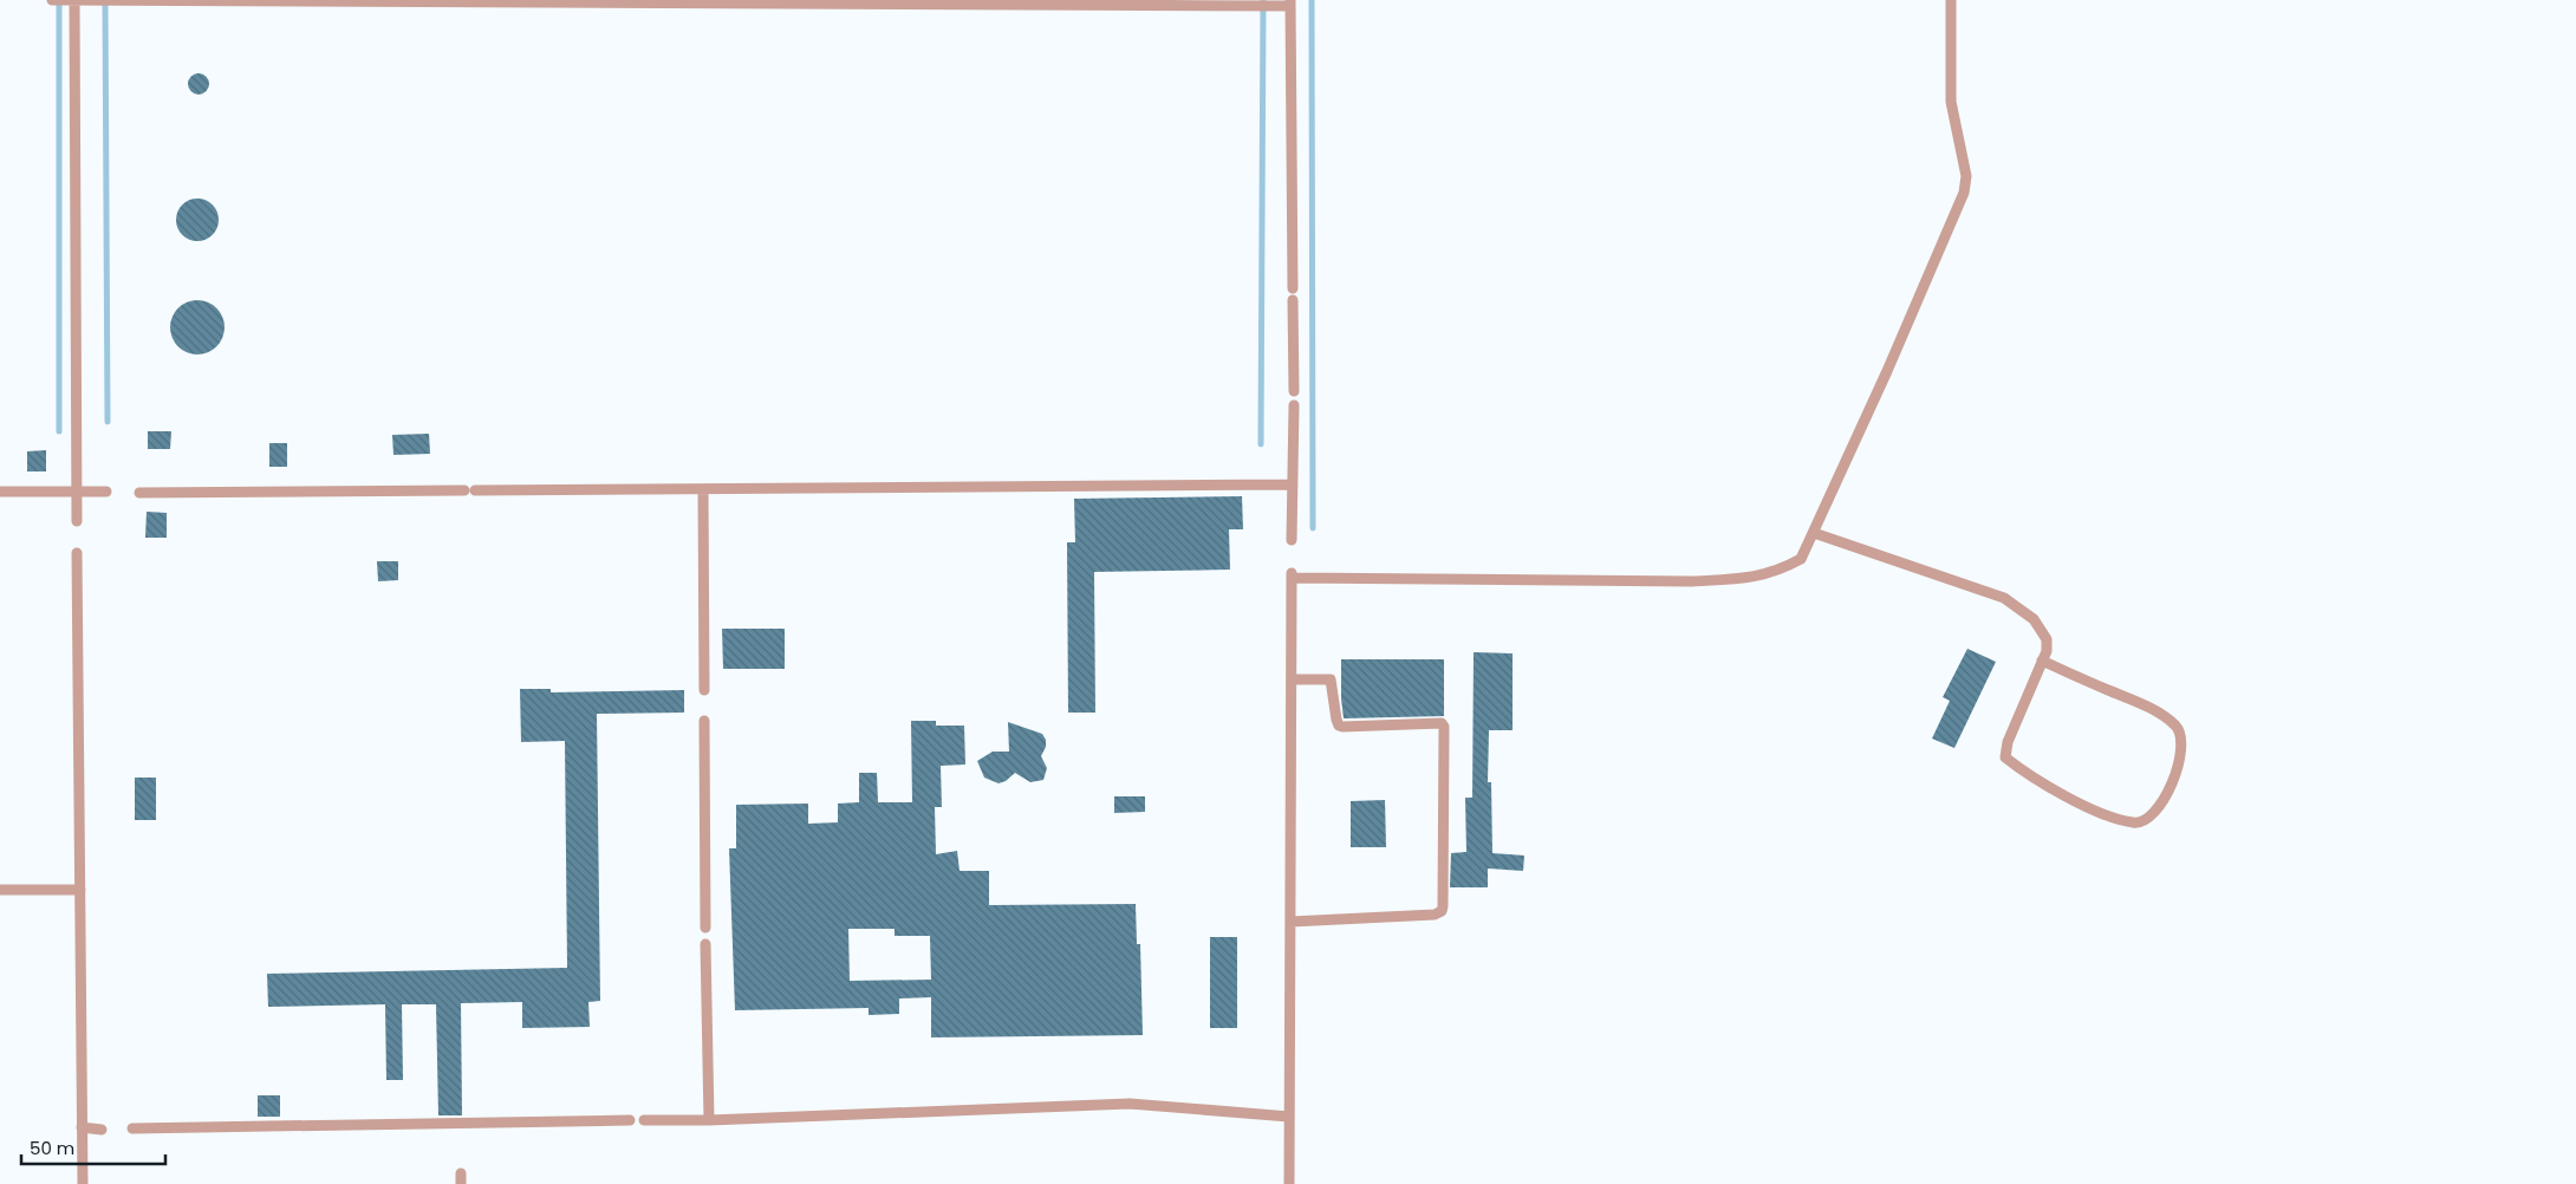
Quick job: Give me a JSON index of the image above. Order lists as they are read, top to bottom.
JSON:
{
  "scale_bar": "50 m"
}
